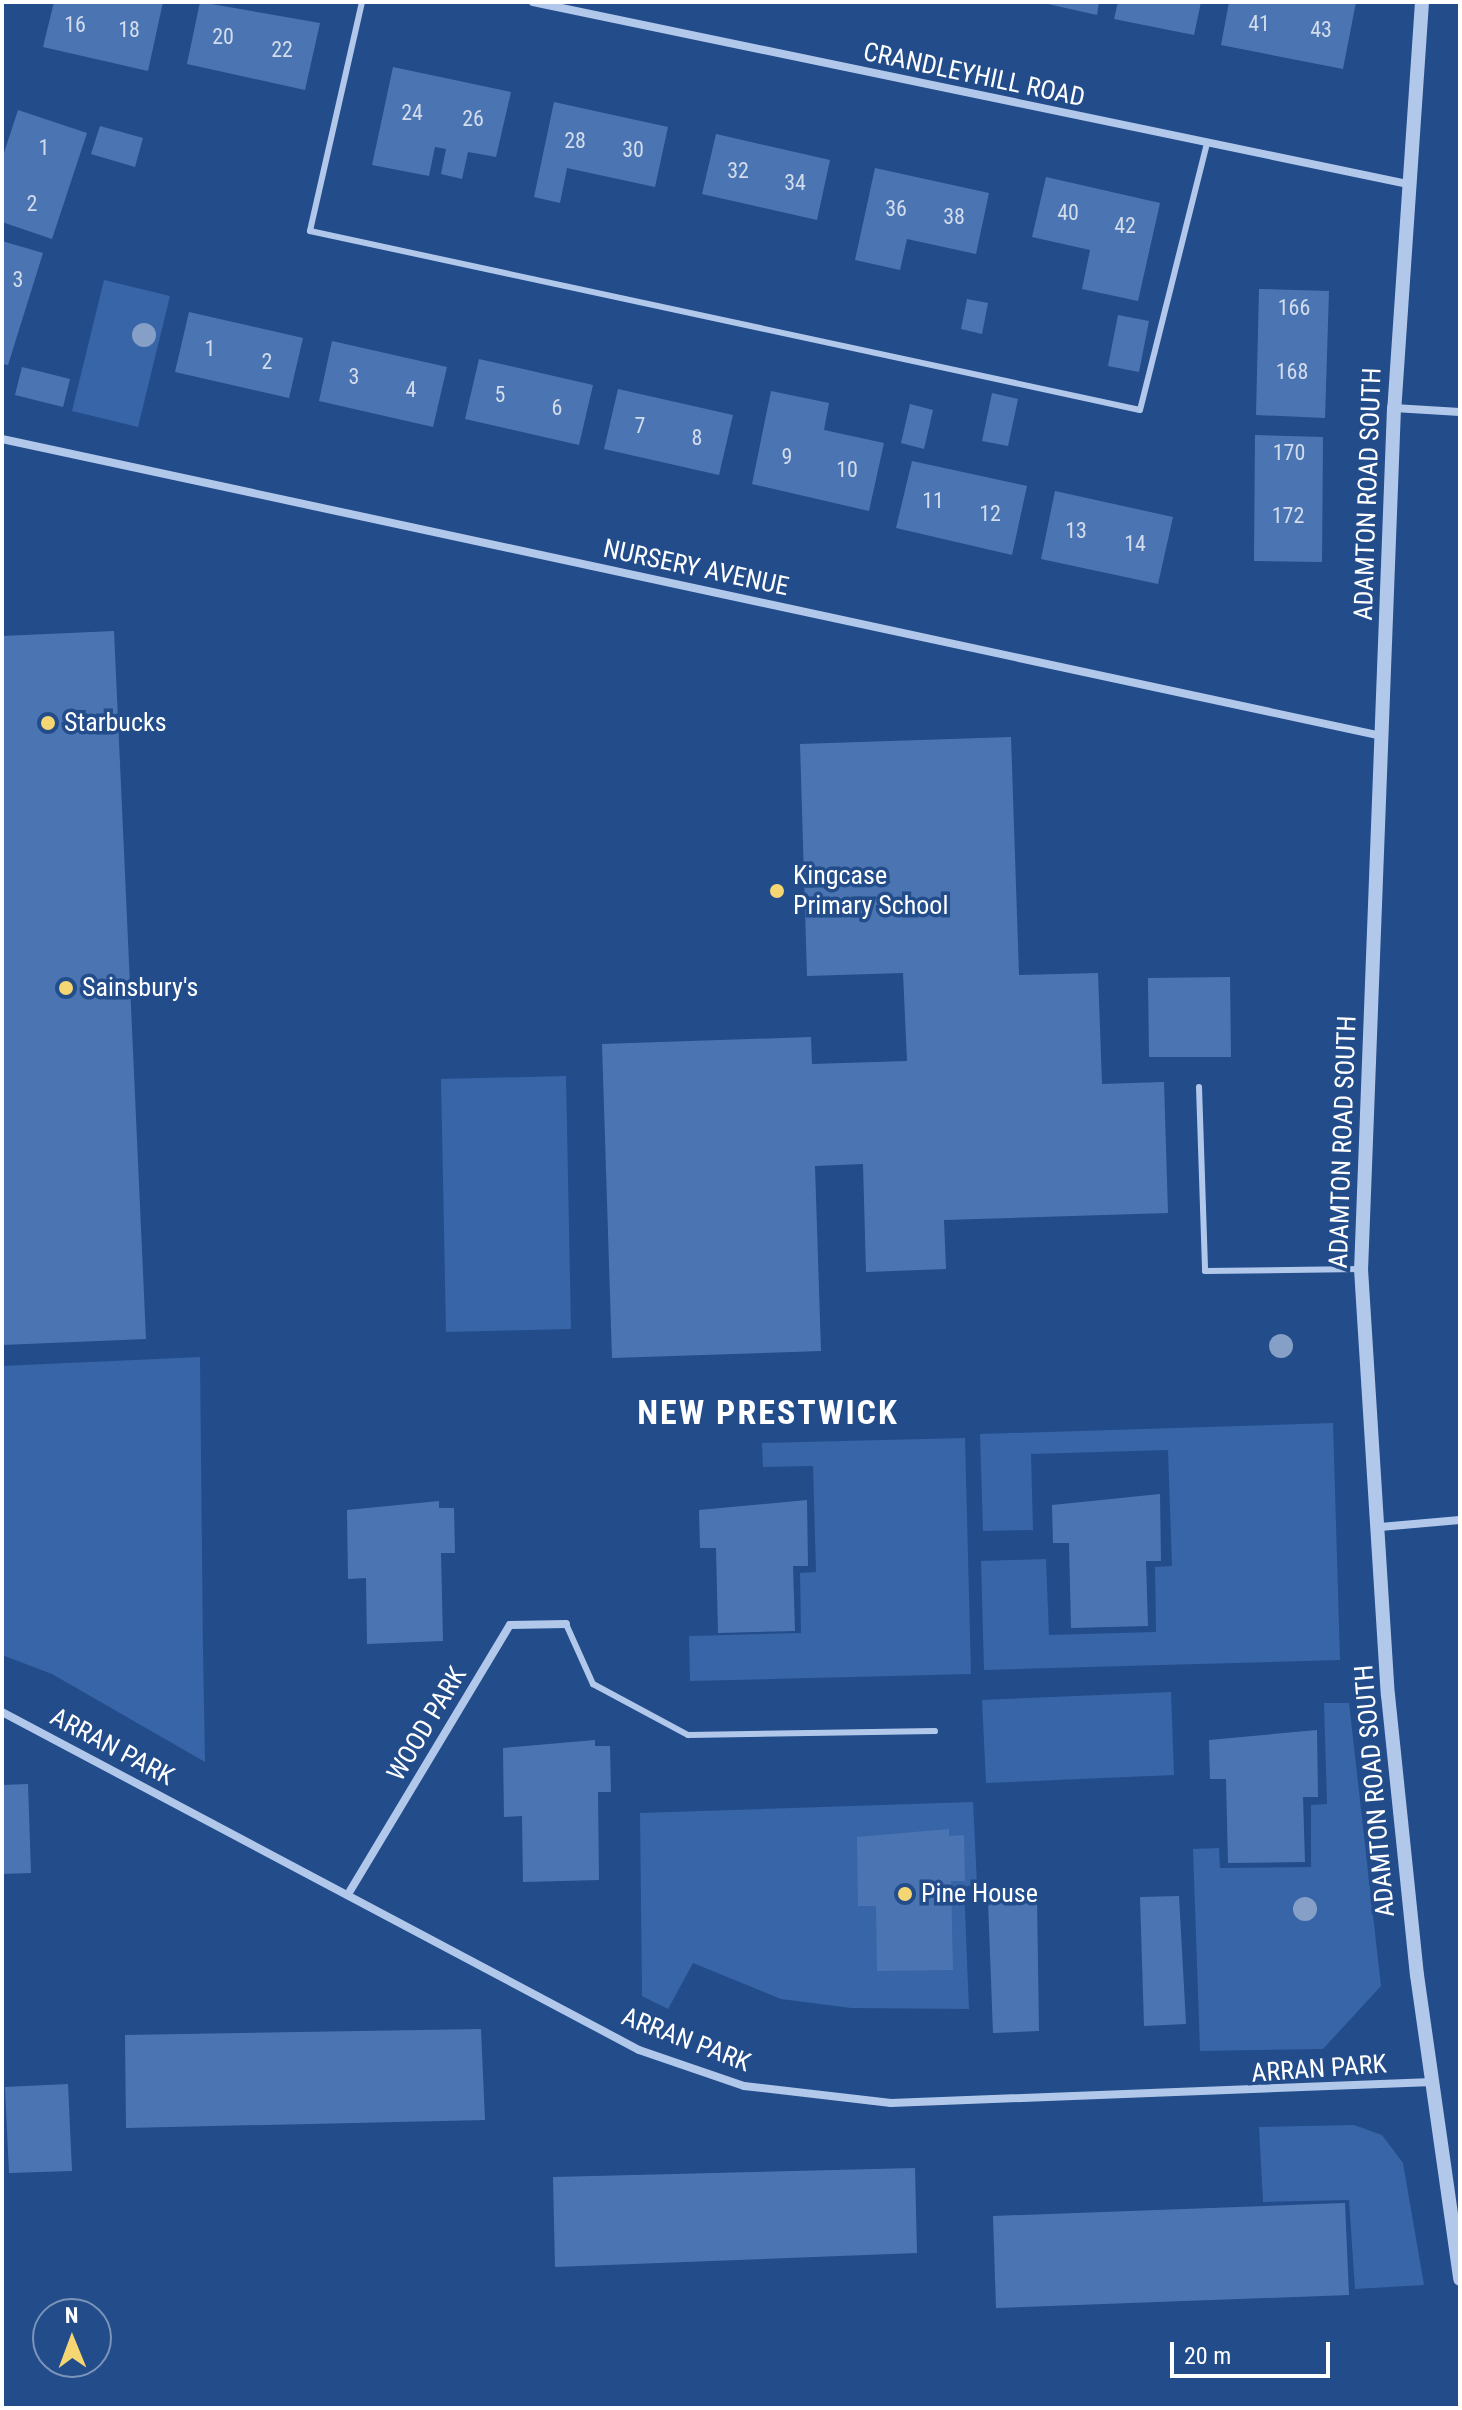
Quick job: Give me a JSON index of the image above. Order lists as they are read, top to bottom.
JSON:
{
  "streets": {
    "street": [
      "CRANDLEYHILL ROAD",
      "ADAMTON ROAD SOUTH",
      "NURSERY AVENUE",
      "WOOD PARK",
      "ARRAN PARK"
    ]
  },
  "crossings": [
    ["CRANDLEYHILL ROAD", "ADAMTON ROAD SOUTH"],
    ["ADAMTON ROAD SOUTH", "NURSERY AVENUE"],
    ["ADAMTON ROAD SOUTH", "ARRAN PARK"],
    ["WOOD PARK", "ARRAN PARK"]
  ],
  "districts": ["NEW PRESTWICK"],
  "places": [
    "Starbucks",
    "Kingcase Primary School",
    "Sainsbury's",
    "Pine House"
  ],
  "house_numbers": [
    "41",
    "16",
    "18",
    "43",
    "20",
    "22",
    "24",
    "26",
    "28",
    "1",
    "30",
    "32",
    "34",
    "2",
    "36",
    "40",
    "38",
    "42",
    "3",
    "166",
    "1",
    "2",
    "168",
    "3",
    "4",
    "5",
    "6",
    "7",
    "8",
    "170",
    "9",
    "10",
    "11",
    "12",
    "172",
    "13",
    "14"
  ],
  "scale_bar": "20 m",
  "north": "top"
}
